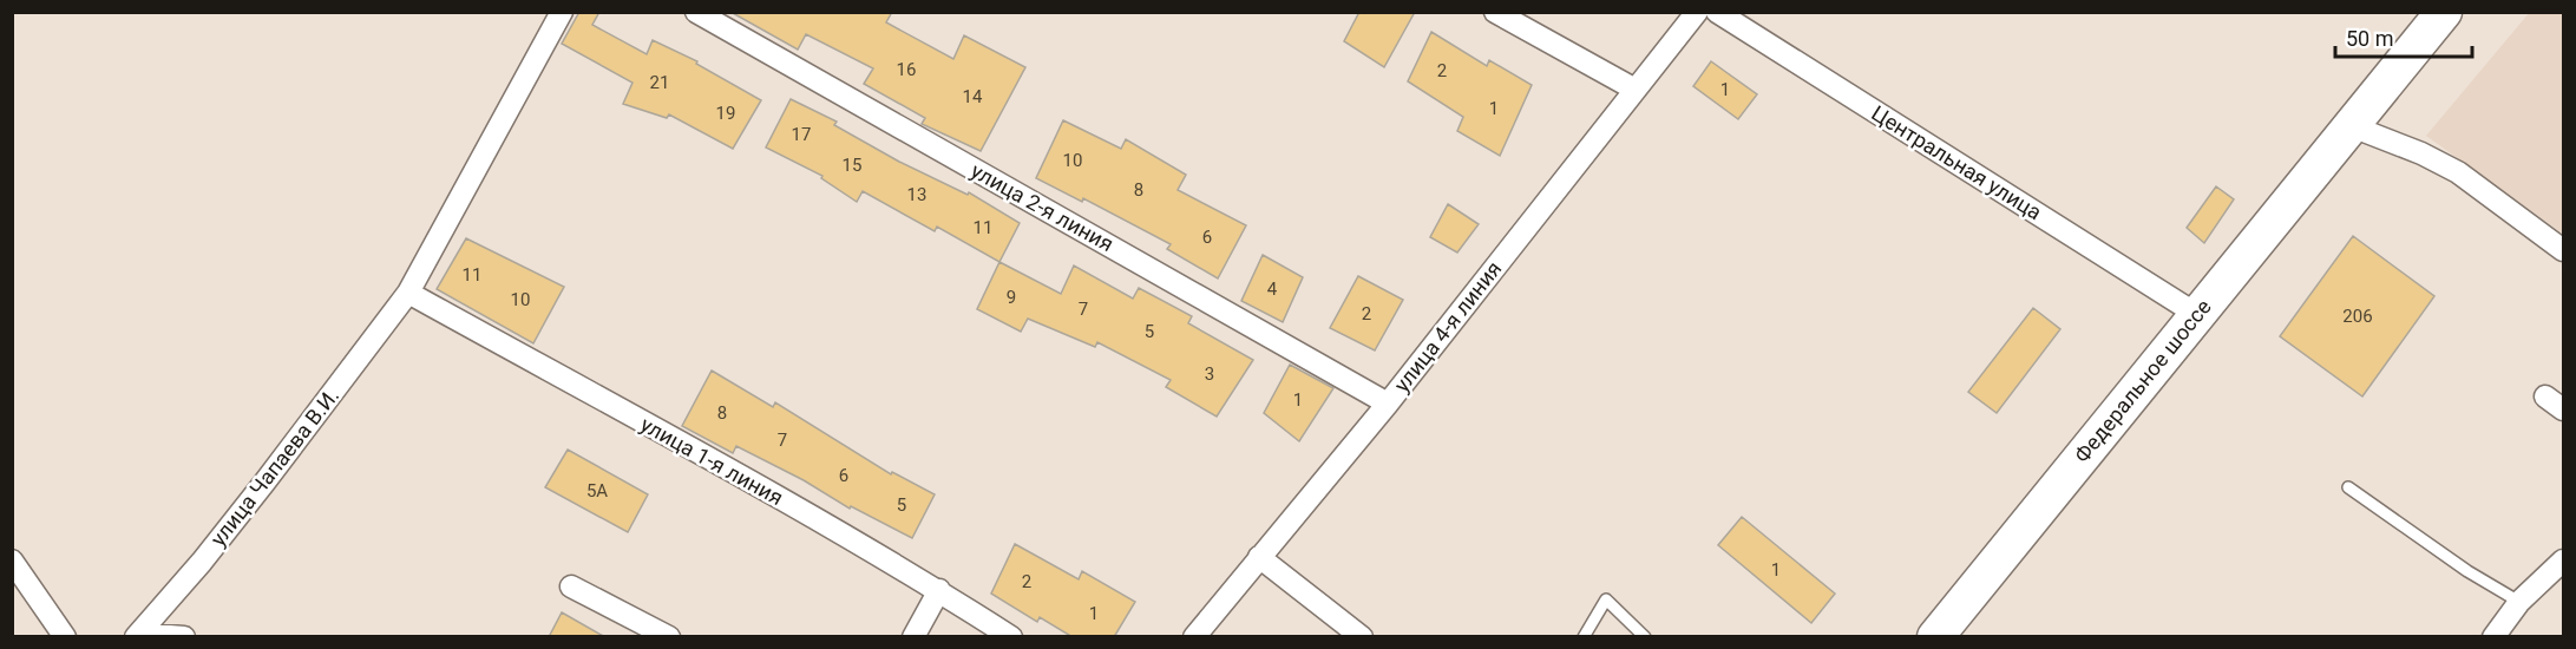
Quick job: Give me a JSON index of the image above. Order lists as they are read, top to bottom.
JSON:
{
  "streets": {
    "highway": ["Федеральное шоссе"],
    "street": [
      "Центральная улица",
      "улица 2-я линия",
      "улица 4-я линия",
      "улица 1-я линия",
      "улица Чапаева В.И."
    ]
  },
  "crossings": [
    ["Центральная улица", "Федеральное шоссе"],
    ["улица 2-я линия", "улица 4-я линия"],
    ["улица 1-я линия", "улица Чапаева В.И."]
  ],
  "house_numbers": [
    "16",
    "2",
    "21",
    "1",
    "14",
    "1",
    "19",
    "17",
    "10",
    "15",
    "8",
    "13",
    "11",
    "6",
    "11",
    "4",
    "9",
    "10",
    "7",
    "2",
    "206",
    "5",
    "3",
    "1",
    "8",
    "7",
    "6",
    "5А",
    "5",
    "1",
    "2",
    "1"
  ],
  "scale_bar": "50 m"
}
